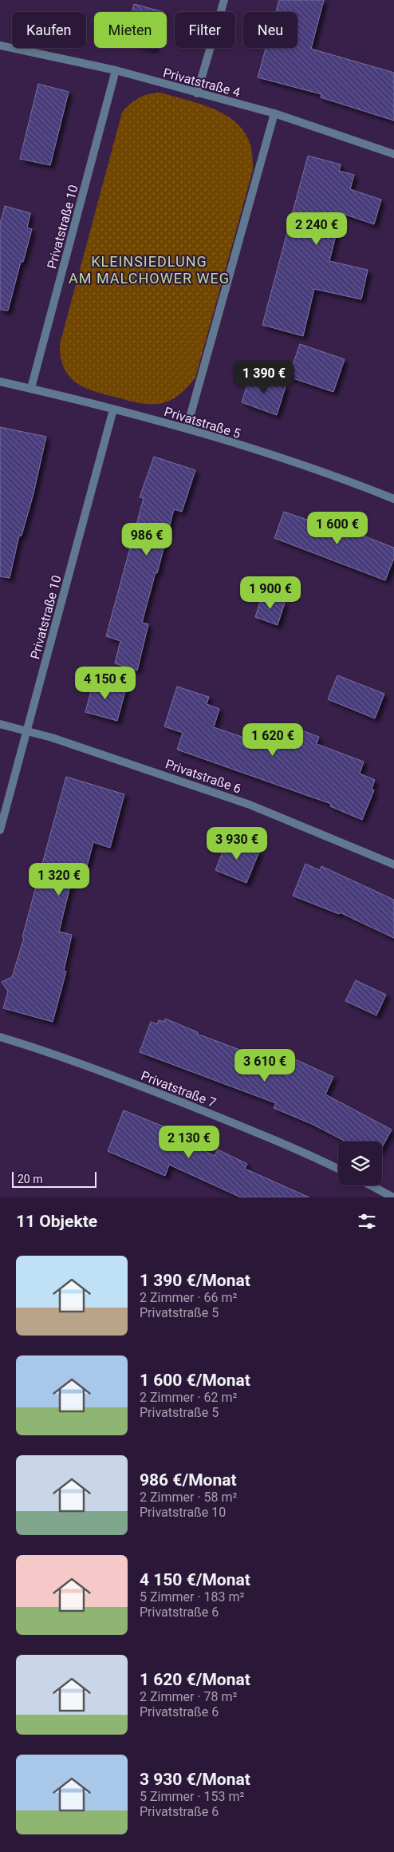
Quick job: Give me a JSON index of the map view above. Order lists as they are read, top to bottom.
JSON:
{
  "streets": {
    "street": [
      "Privatstraße 4",
      "Privatstraße 10",
      "Privatstraße 5",
      "Privatstraße 6",
      "Privatstraße 7"
    ]
  },
  "crossings": [
    ["Privatstraße 4", "Privatstraße 10"],
    ["Privatstraße 10", "Privatstraße 5"],
    ["Privatstraße 10", "Privatstraße 6"]
  ],
  "districts": ["KLEINSIEDLUNG AM MALCHOWER WEG"],
  "scale_bar": "20 m",
  "page": {
    "chip": [
      "Kaufen",
      "Mieten",
      "Filter",
      "Neu"
    ],
    "price": [
      "2 240 €",
      "1 390 €",
      "1 600 €",
      "986 €",
      "1 900 €",
      "4 150 €",
      "1 620 €",
      "3 930 €",
      "1 320 €",
      "3 610 €",
      "2 130 €"
    ],
    "scale": "20 m",
    "heading": "11 Objekte",
    "list": [
      {
        "name": "1 390 €/Monat",
        "note": "2 Zimmer · 66 m² · Privatstraße 5"
      },
      {
        "name": "1 600 €/Monat",
        "note": "2 Zimmer · 62 m² · Privatstraße 5"
      },
      {
        "name": "986 €/Monat",
        "note": "2 Zimmer · 58 m² · Privatstraße 10"
      },
      {
        "name": "4 150 €/Monat",
        "note": "5 Zimmer · 183 m² · Privatstraße 6"
      },
      {
        "name": "1 620 €/Monat",
        "note": "2 Zimmer · 78 m² · Privatstraße 6"
      },
      {
        "name": "3 930 €/Monat",
        "note": "5 Zimmer · 153 m² · Privatstraße 6"
      }
    ]
  }
}
